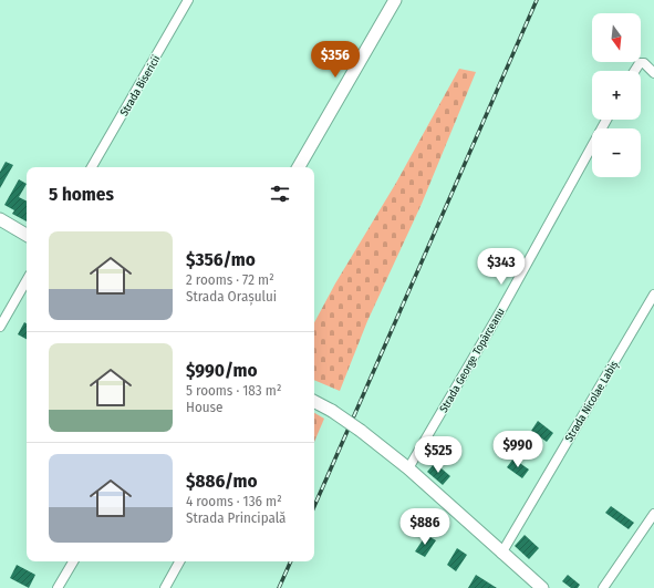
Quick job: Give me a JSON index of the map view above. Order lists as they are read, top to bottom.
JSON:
{
  "streets": {
    "street": ["Strada Bisericii", "Strada George Topârceanu", "Strada Nicolae Labiș"]
  },
  "north": "bottom",
  "page": {
    "map_buttons": ["+", "−"],
    "price": [
      "$356",
      "$343",
      "$990",
      "$525",
      "$886"
    ],
    "heading": "5 homes",
    "list": [
      {
        "name": "$356/mo",
        "note": "2 rooms · 72 m² · Strada Orașului"
      },
      {
        "name": "$990/mo",
        "note": "5 rooms · 183 m² · House"
      },
      {
        "name": "$886/mo",
        "note": "4 rooms · 136 m² · Strada Principală"
      }
    ]
  }
}
